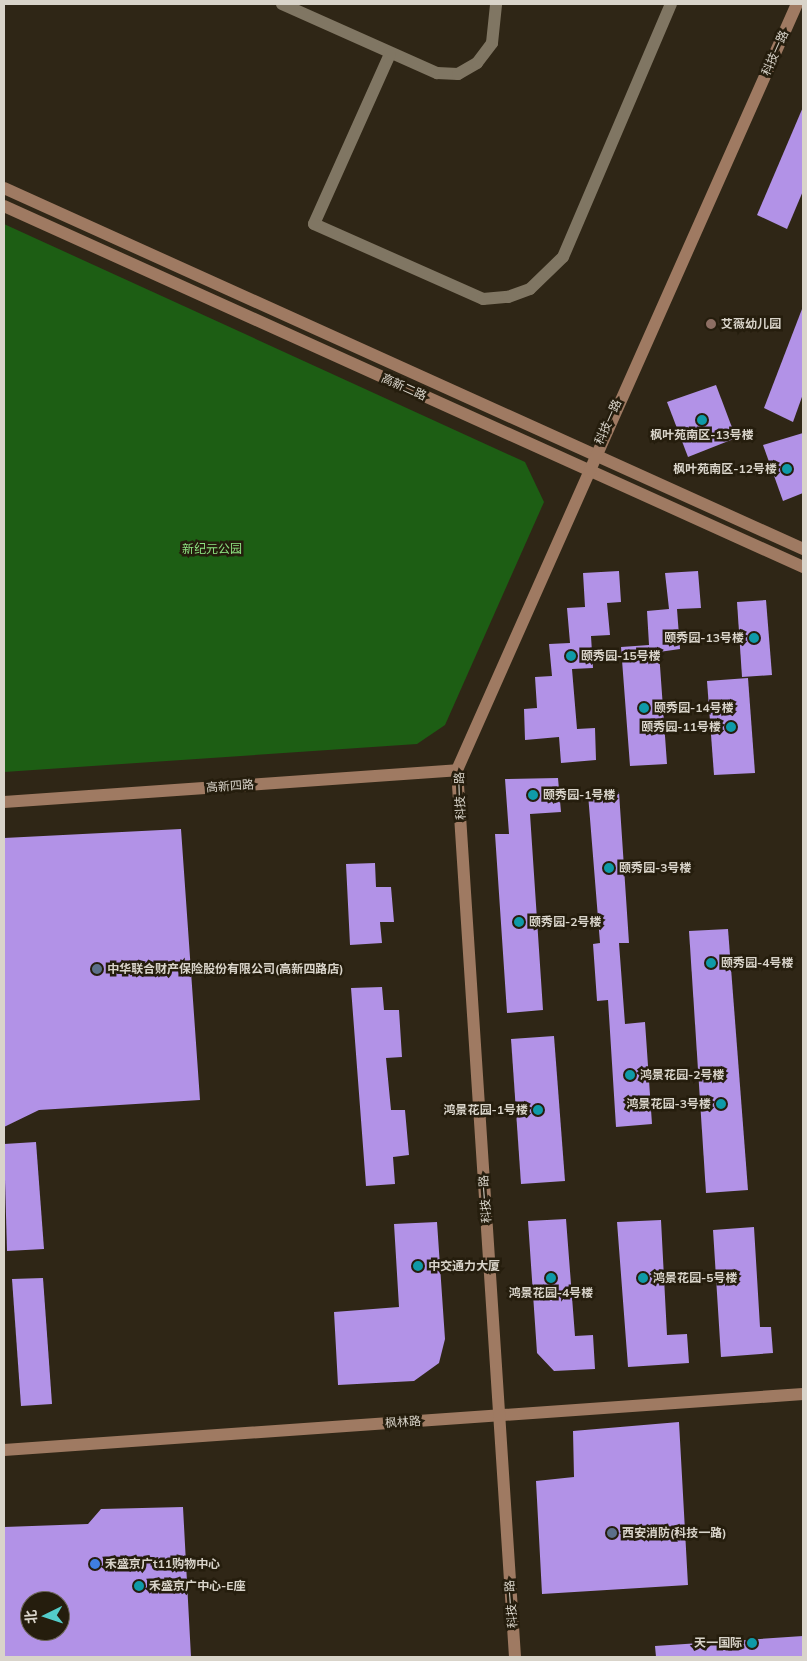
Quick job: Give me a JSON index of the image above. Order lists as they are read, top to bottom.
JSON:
{
  "streets": {
    "street": [
      "科技一路",
      "高新二路",
      "高新四路",
      "枫林路"
    ]
  },
  "crossings": [
    ["科技一路", "高新二路"],
    ["科技一路", "高新四路"],
    ["科技一路", "枫林路"]
  ],
  "parks": ["新纪元公园"],
  "places": [
    "艾薇幼儿园",
    "枫叶苑南区-13号楼",
    "枫叶苑南区-12号楼",
    "颐秀园-13号楼",
    "颐秀园-15号楼",
    "颐秀园-14号楼",
    "颐秀园-11号楼",
    "颐秀园-1号楼",
    "颐秀园-3号楼",
    "颐秀园-2号楼",
    "颐秀园-4号楼",
    "中华联合财产保险股份有限公司(高新四路店)",
    "鸿景花园-2号楼",
    "鸿景花园-3号楼",
    "鸿景花园-1号楼",
    "中交通力大厦",
    "鸿景花园-4号楼",
    "鸿景花园-5号楼",
    "西安消防(科技一路)",
    "禾盛京广t11购物中心",
    "禾盛京广中心-E座",
    "天一国际"
  ],
  "north": "left"
}
